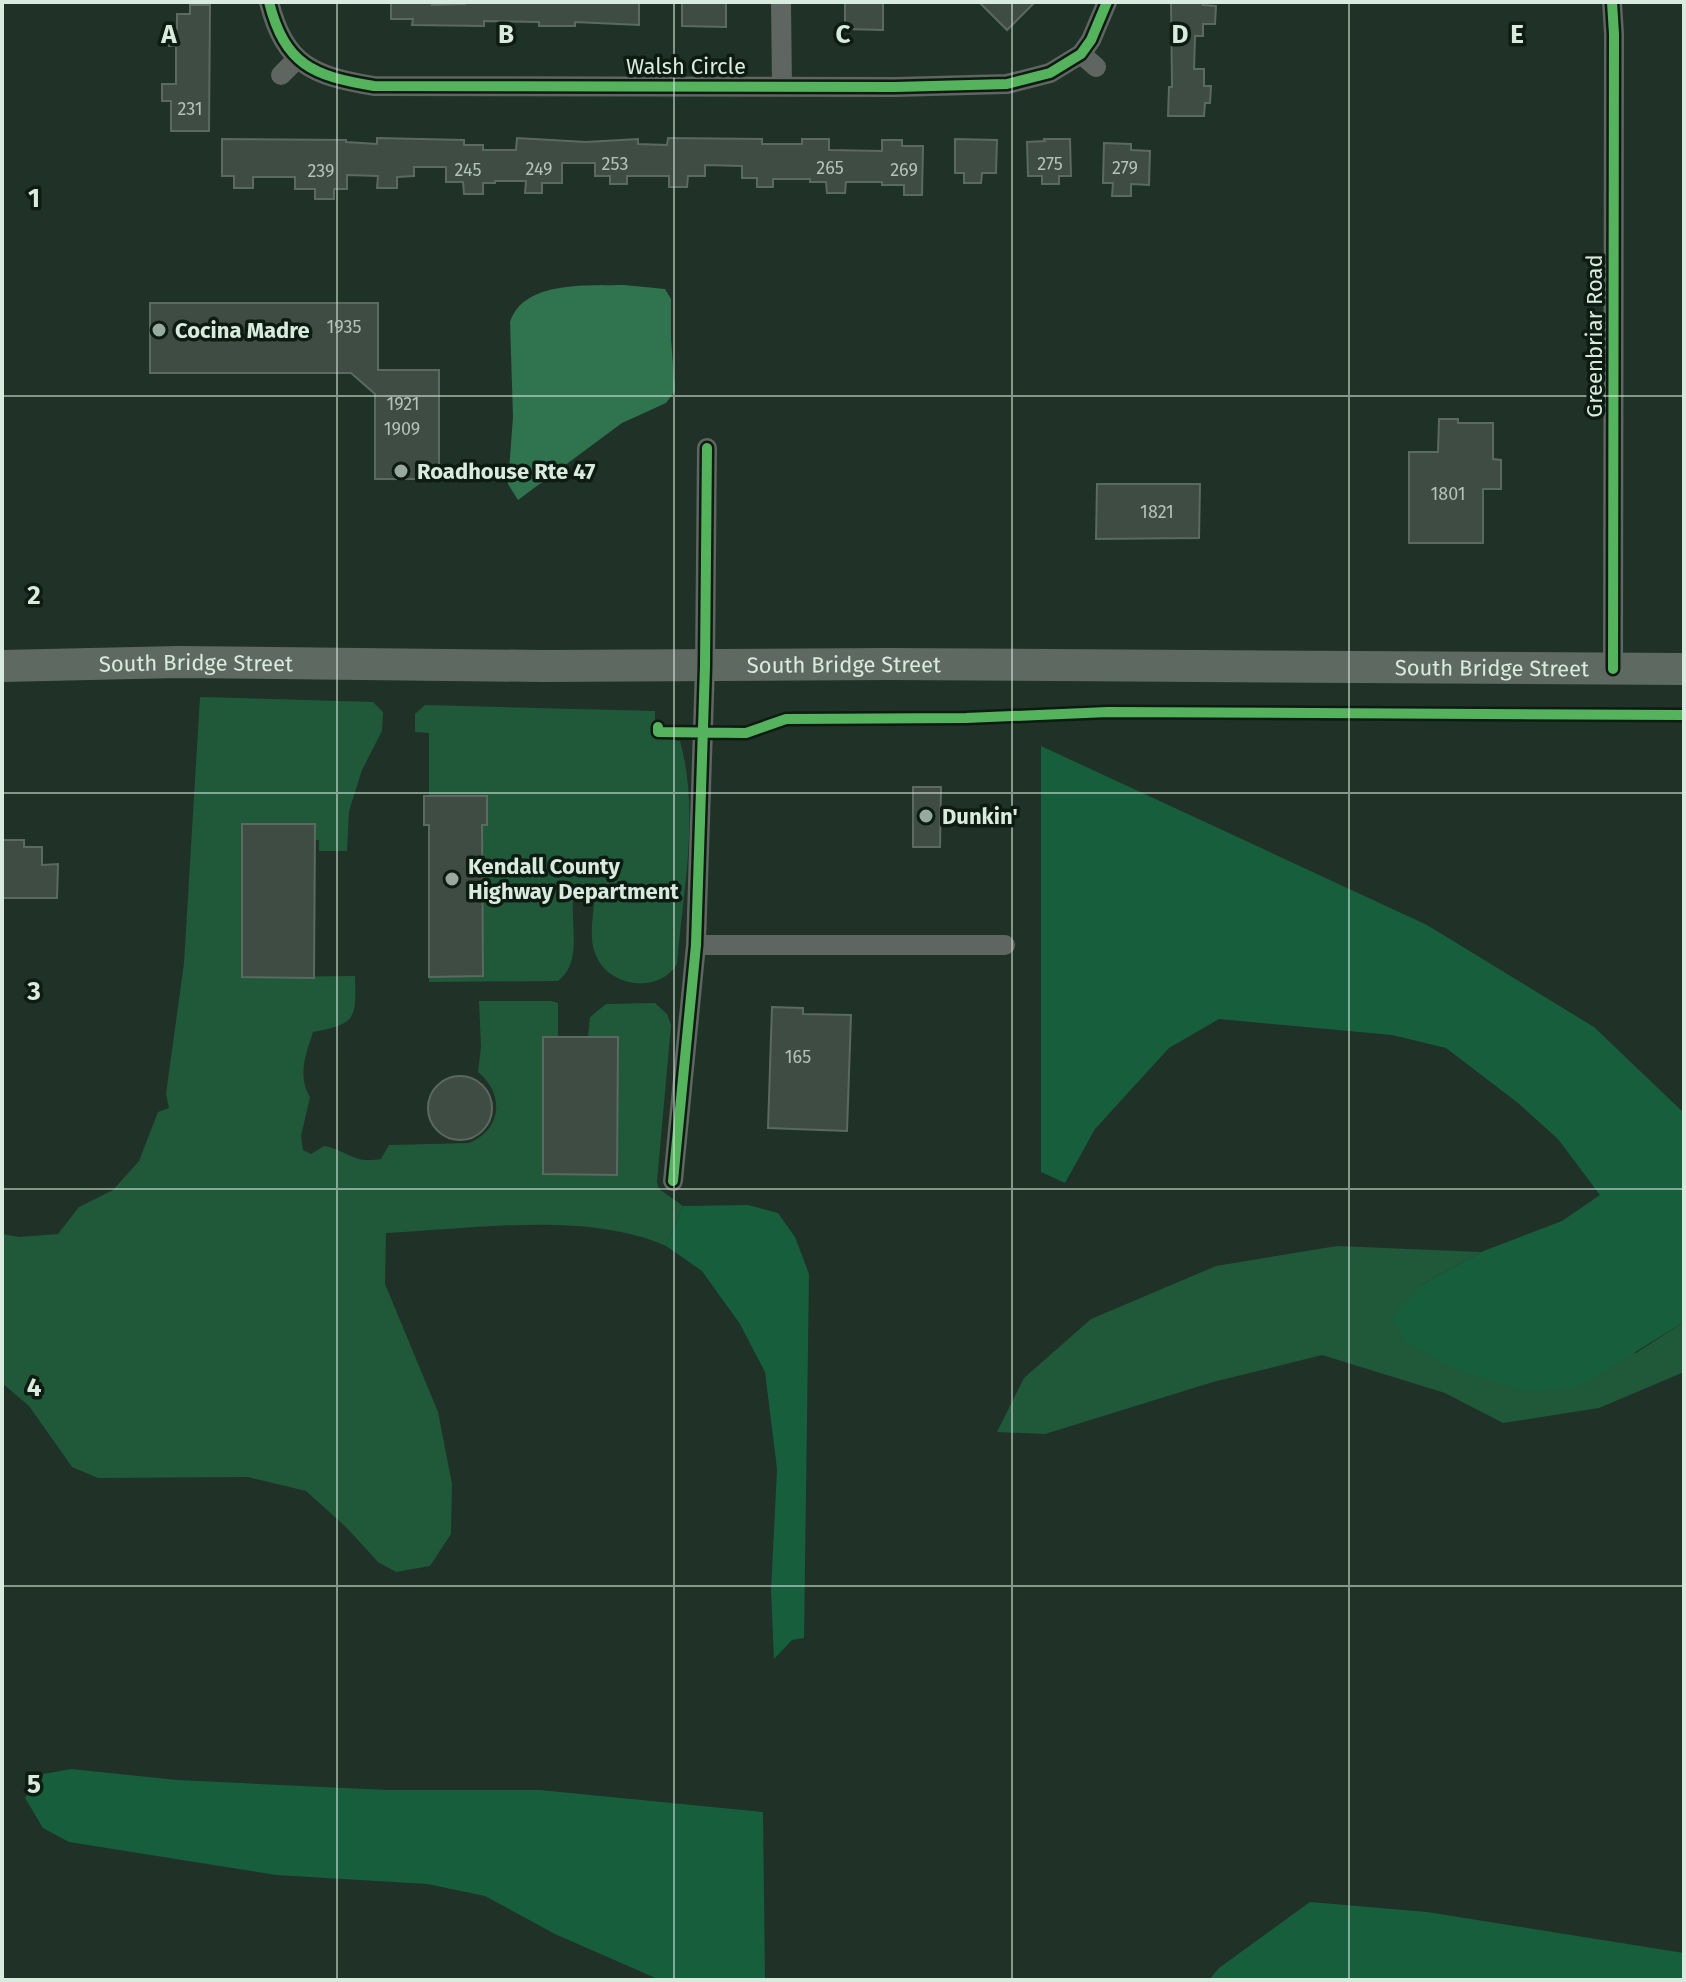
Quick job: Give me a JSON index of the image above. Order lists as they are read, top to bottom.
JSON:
{
  "streets": {
    "highway": ["South Bridge Street"],
    "street": ["Walsh Circle", "Greenbriar Road"]
  },
  "crossings": [
    ["Greenbriar Road", "South Bridge Street"]
  ],
  "places": [
    "Cocina Madre",
    "Roadhouse Rte 47",
    "Dunkin'",
    "Kendall County Highway Department"
  ],
  "house_numbers": [
    "231",
    "253",
    "275",
    "265",
    "279",
    "249",
    "245",
    "269",
    "239",
    "1935",
    "1921",
    "1909",
    "1801",
    "1821",
    "165"
  ],
  "grid": {
    "columns": [
      "A",
      "B",
      "C",
      "D",
      "E"
    ],
    "rows": [
      "1",
      "2",
      "3",
      "4",
      "5"
    ]
  }
}
